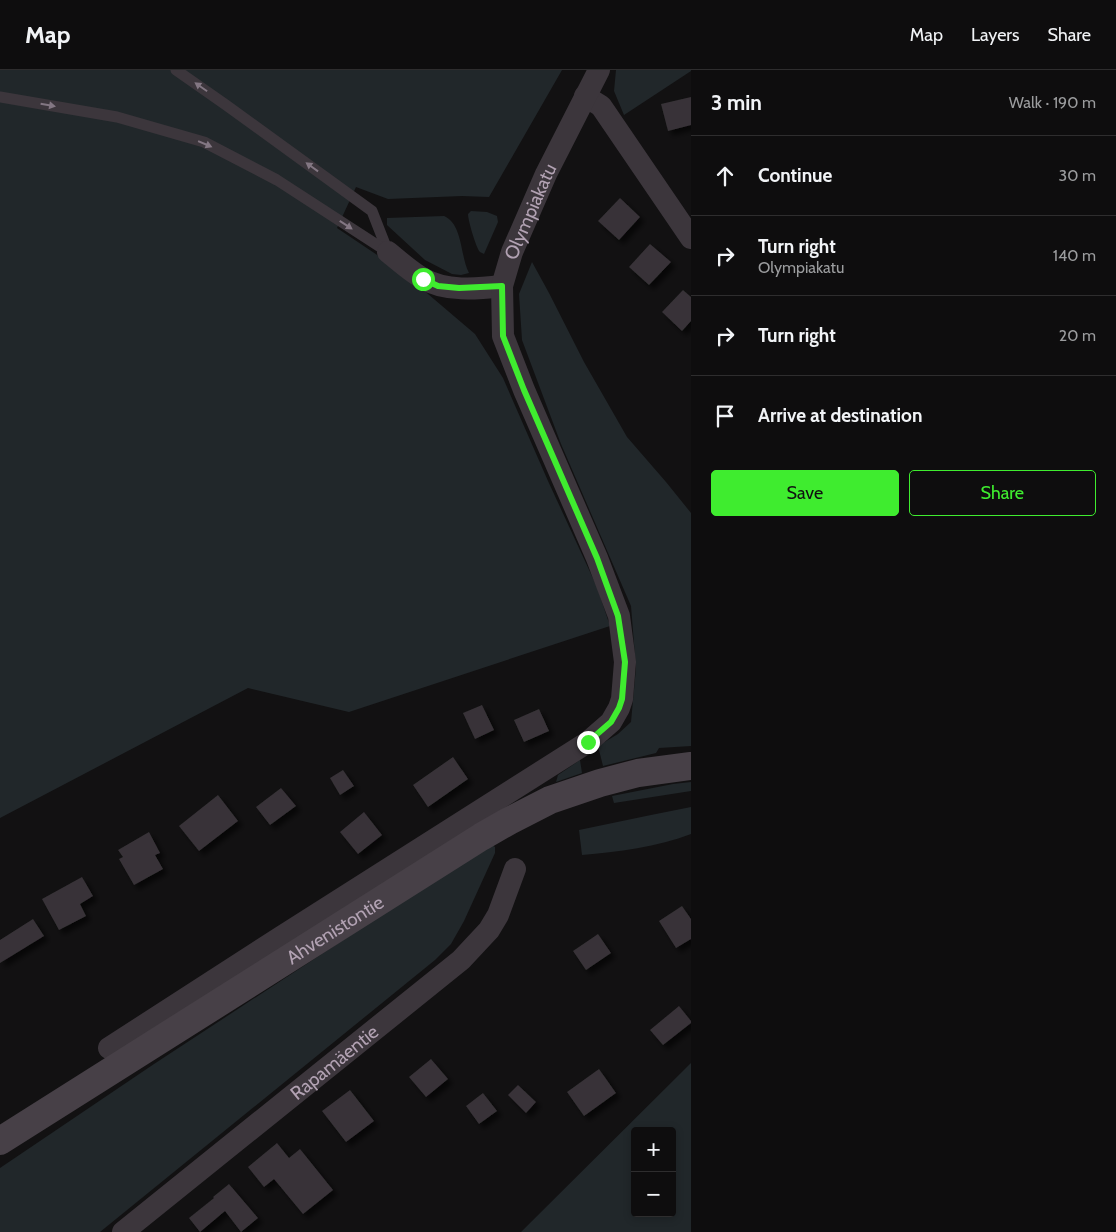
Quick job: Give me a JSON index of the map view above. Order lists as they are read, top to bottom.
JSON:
{
  "streets": {
    "main road": ["Ahvenistontie"],
    "street": ["Olympiakatu", "Rapamäentie"]
  },
  "page": {
    "header": "Map",
    "nav": ["Map", "Layers", "Share"],
    "heading": ["3 min", "Walk · 190 m"],
    "list": [
      ["Continue", "30 m"],
      ["Turn right", "Olympiakatu", "140 m"],
      ["Turn right", "20 m"],
      "Arrive at destination"
    ],
    "buttons": ["Save", "Share"],
    "map_buttons": ["+", "−"]
  }
}
